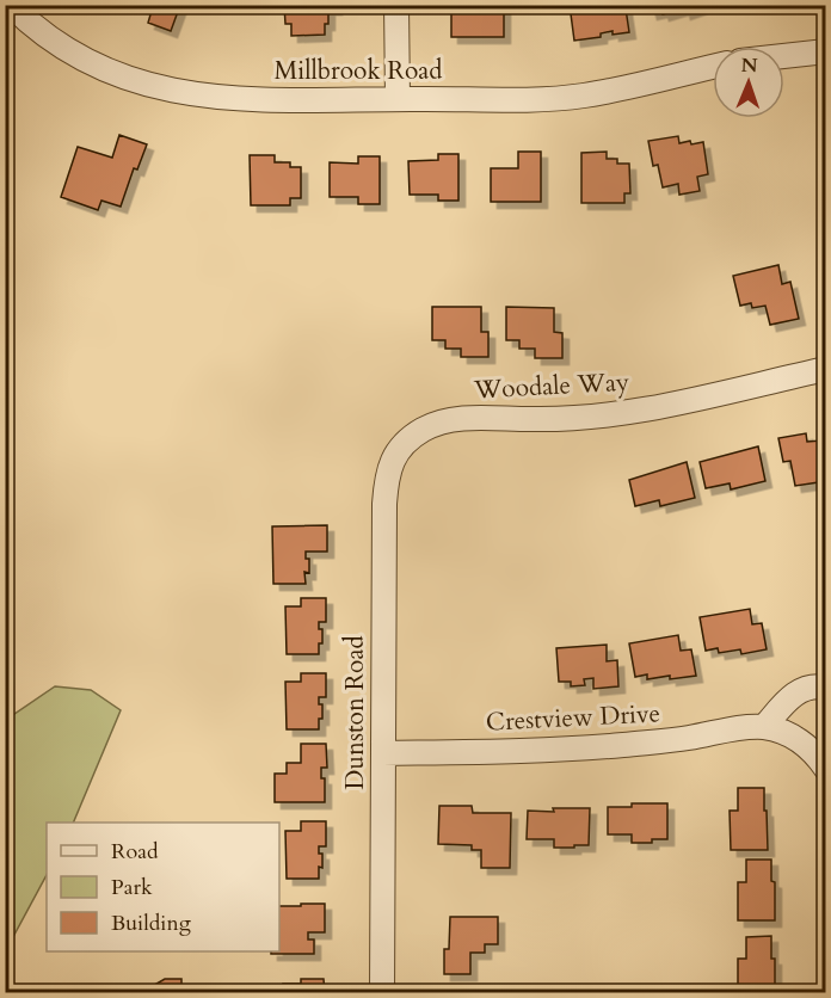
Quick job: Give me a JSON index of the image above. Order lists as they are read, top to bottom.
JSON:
{
  "streets": {
    "street": [
      "Millbrook Road",
      "Woodale Way",
      "Dunston Road",
      "Crestview Drive"
    ]
  },
  "crossings": [
    ["Woodale Way", "Dunston Road"],
    ["Dunston Road", "Crestview Drive"]
  ],
  "legend": ["Road", "Park", "Building"],
  "north": "top"
}
